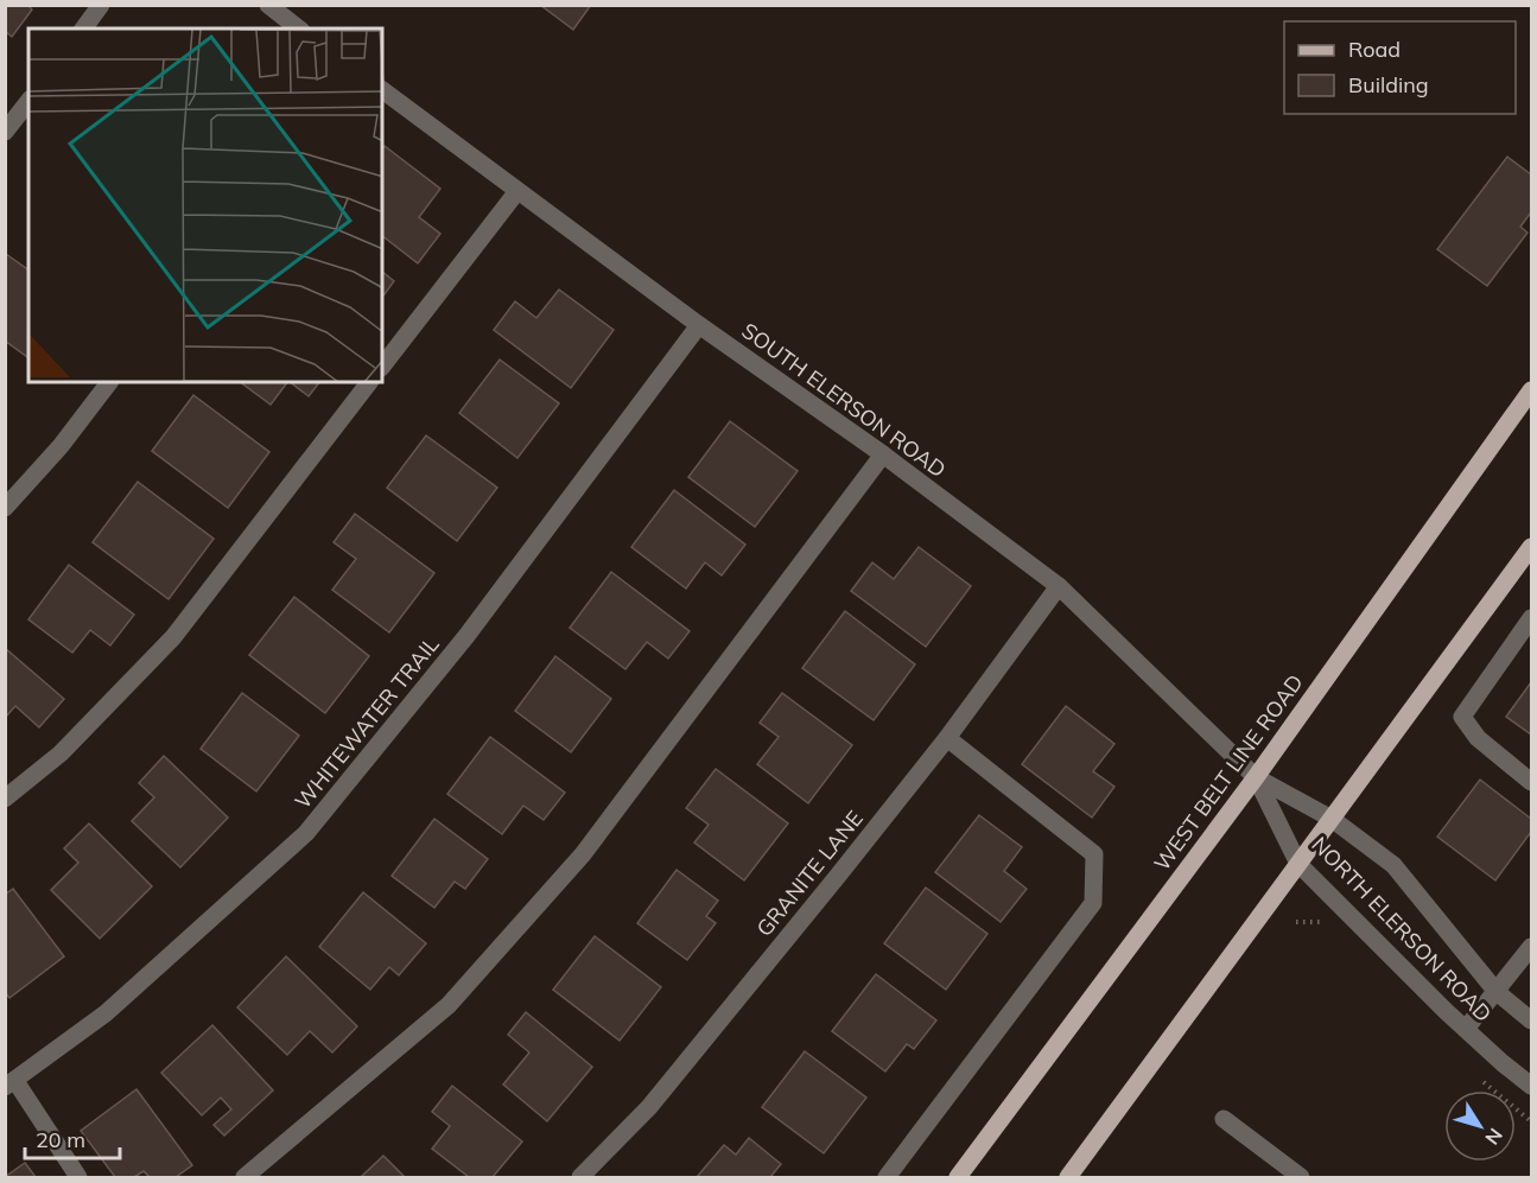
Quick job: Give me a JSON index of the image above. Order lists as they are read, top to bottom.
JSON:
{
  "streets": {
    "main road": ["WEST BELT LINE ROAD"],
    "street": [
      "SOUTH ELERSON ROAD",
      "WHITEWATER TRAIL",
      "GRANITE LANE",
      "NORTH ELERSON ROAD"
    ]
  },
  "crossings": [
    ["SOUTH ELERSON ROAD", "WHITEWATER TRAIL"],
    ["SOUTH ELERSON ROAD", "WEST BELT LINE ROAD"],
    ["SOUTH ELERSON ROAD", "GRANITE LANE"],
    ["SOUTH ELERSON ROAD", "NORTH ELERSON ROAD"],
    ["WEST BELT LINE ROAD", "NORTH ELERSON ROAD"]
  ],
  "legend": ["Road", "Building"],
  "scale_bar": "20 m",
  "north": "bottom right"
}
